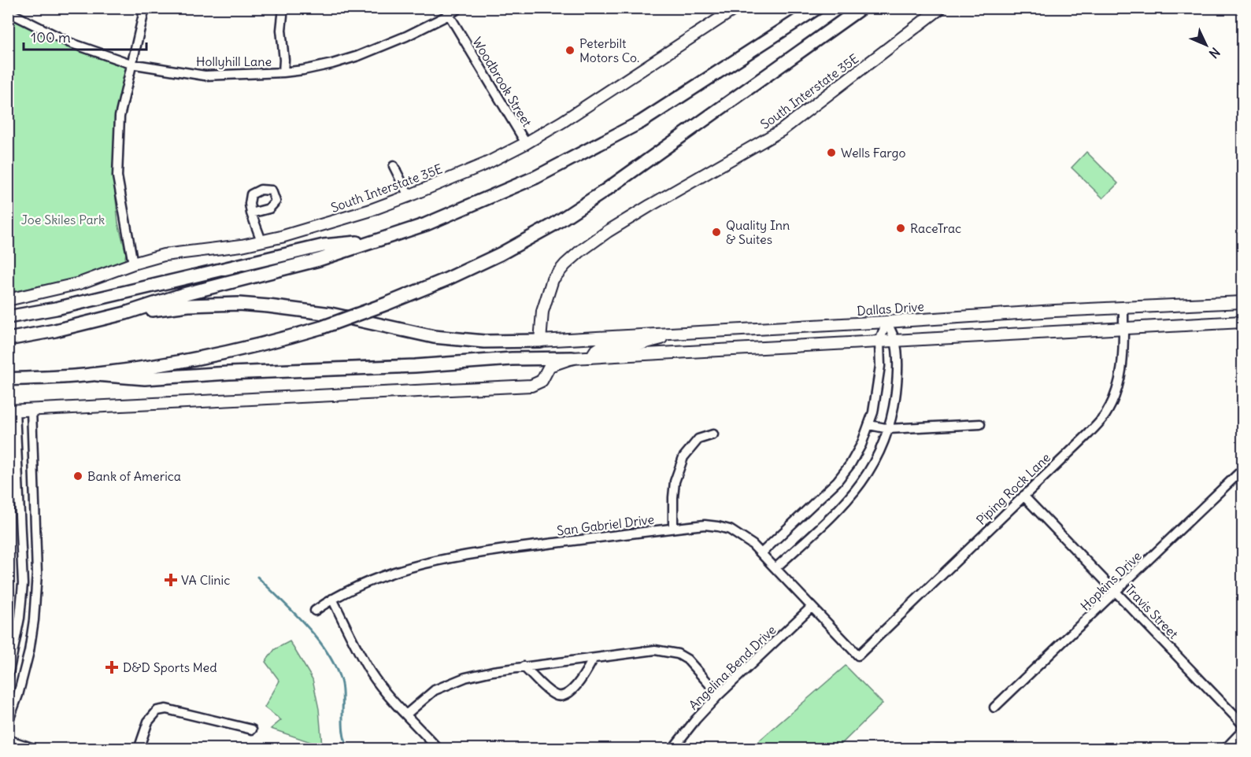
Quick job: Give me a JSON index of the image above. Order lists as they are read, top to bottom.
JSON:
{
  "streets": {
    "main road": ["South Interstate 35E", "Dallas Drive"],
    "street": [
      "Hollyhill Lane",
      "Woodbrook Street",
      "Piping Rock Lane",
      "San Gabriel Drive",
      "Hopkins Drive",
      "Travis Street",
      "Angelina Bend Drive"
    ]
  },
  "crossings": [
    ["Hollyhill Lane", "Woodbrook Street"],
    ["Woodbrook Street", "South Interstate 35E"],
    ["South Interstate 35E", "Dallas Drive"],
    ["Dallas Drive", "Piping Rock Lane"],
    ["Piping Rock Lane", "San Gabriel Drive"],
    ["Piping Rock Lane", "Travis Street"],
    ["San Gabriel Drive", "Angelina Bend Drive"],
    ["Hopkins Drive", "Travis Street"]
  ],
  "parks": ["Joe Skiles Park"],
  "places": {
    "other": [
      "Peterbilt Motors Co.",
      "Wells Fargo",
      "RaceTrac",
      "Quality Inn & Suites",
      "Bank of America"
    ],
    "health": ["VA Clinic", "D&D Sports Med"]
  },
  "scale_bar": "100 m",
  "north": "bottom right"
}
